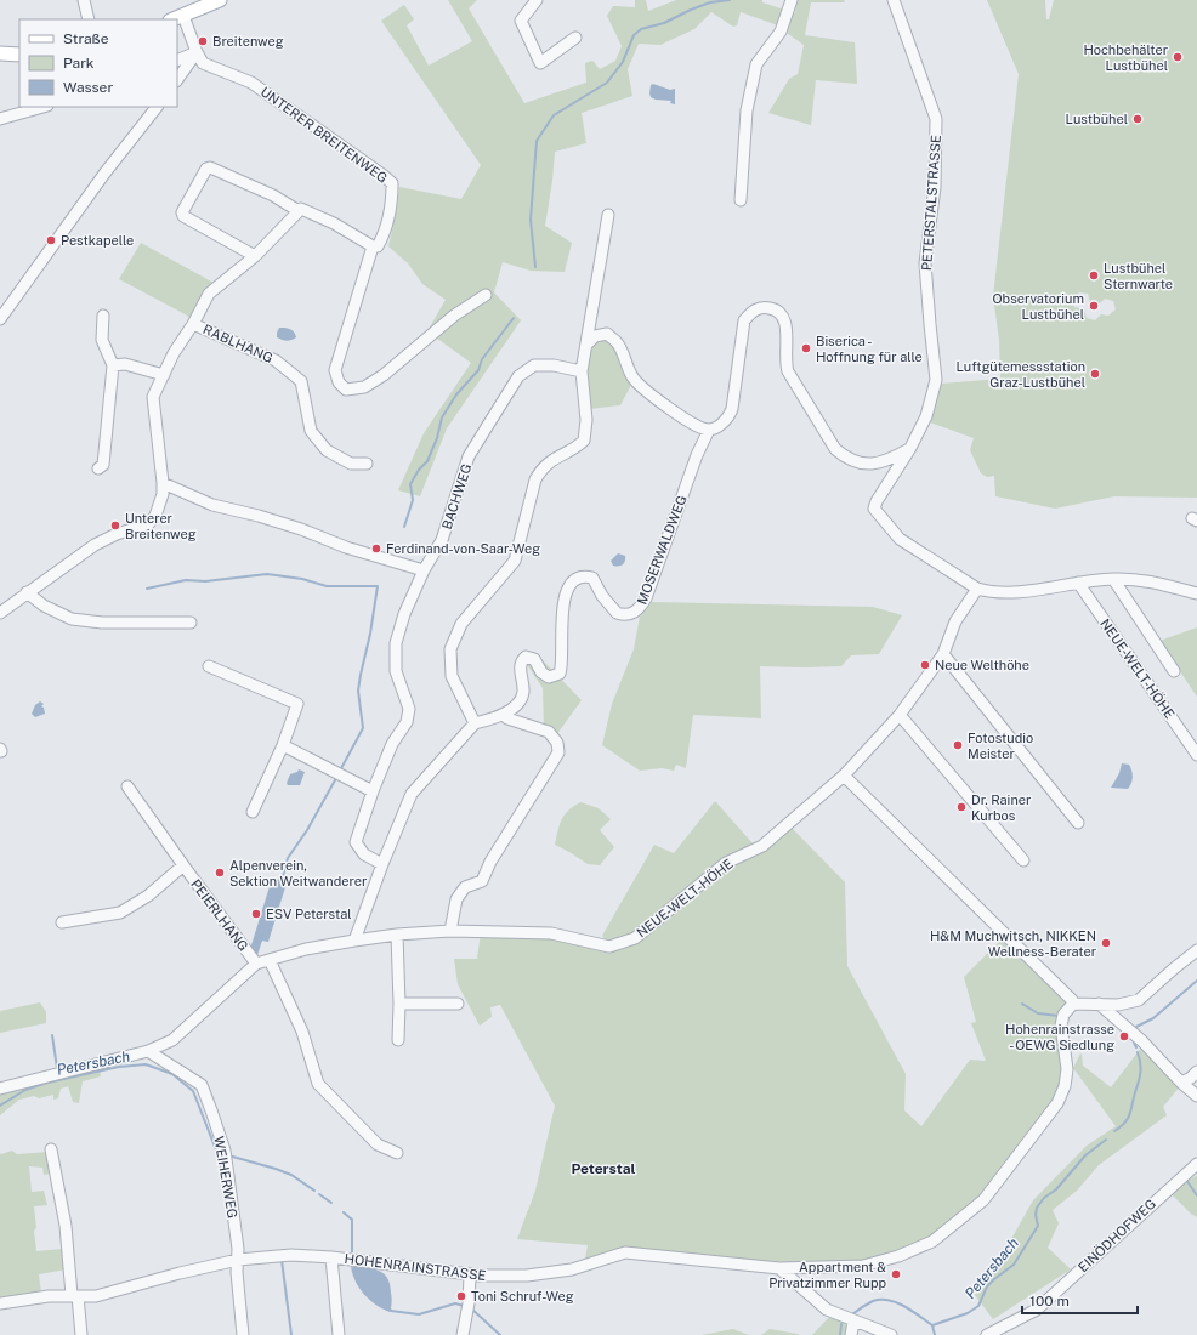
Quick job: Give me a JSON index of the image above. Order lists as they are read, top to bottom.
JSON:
{
  "streets": {
    "street": [
      "UNTERER BREITENWEG",
      "PETERSTALSTRASSE",
      "RABLHANG",
      "BACHWEG",
      "MOSERWALDWEG",
      "NEUE-WELT-HÖHE",
      "PEIERLHANG",
      "WEIHERWEG",
      "EINÖDHOFWEG",
      "HOHENRAINSTRASSE"
    ]
  },
  "crossings": [
    ["WEIHERWEG", "HOHENRAINSTRASSE"]
  ],
  "districts": ["Peterstal"],
  "water": ["Petersbach"],
  "places": [
    "Breitenweg",
    "Hochbehälter Lustbühel",
    "Lustbühel",
    "Pestkapelle",
    "Lustbühel Sternwarte",
    "Observatorium Lustbühel",
    "Biserica - Hoffnung für alle",
    "Luftgütemessstation Graz-Lustbühel",
    "Unterer Breitenweg",
    "Ferdinand-von-Saar-Weg",
    "Neue Welthöhe",
    "Fotostudio Meister",
    "Dr. Rainer Kurbos",
    "Alpenverein, Sektion Weitwanderer",
    "ESV Peterstal",
    "H&M Muchwitsch, NIKKEN Wellness-Berater",
    "Hohenrainstrasse - OEWG Siedlung",
    "Appartment & Privatzimmer Rupp",
    "Toni Schruf-Weg"
  ],
  "legend": ["Straße", "Park", "Wasser"],
  "scale_bar": "100 m"
}
